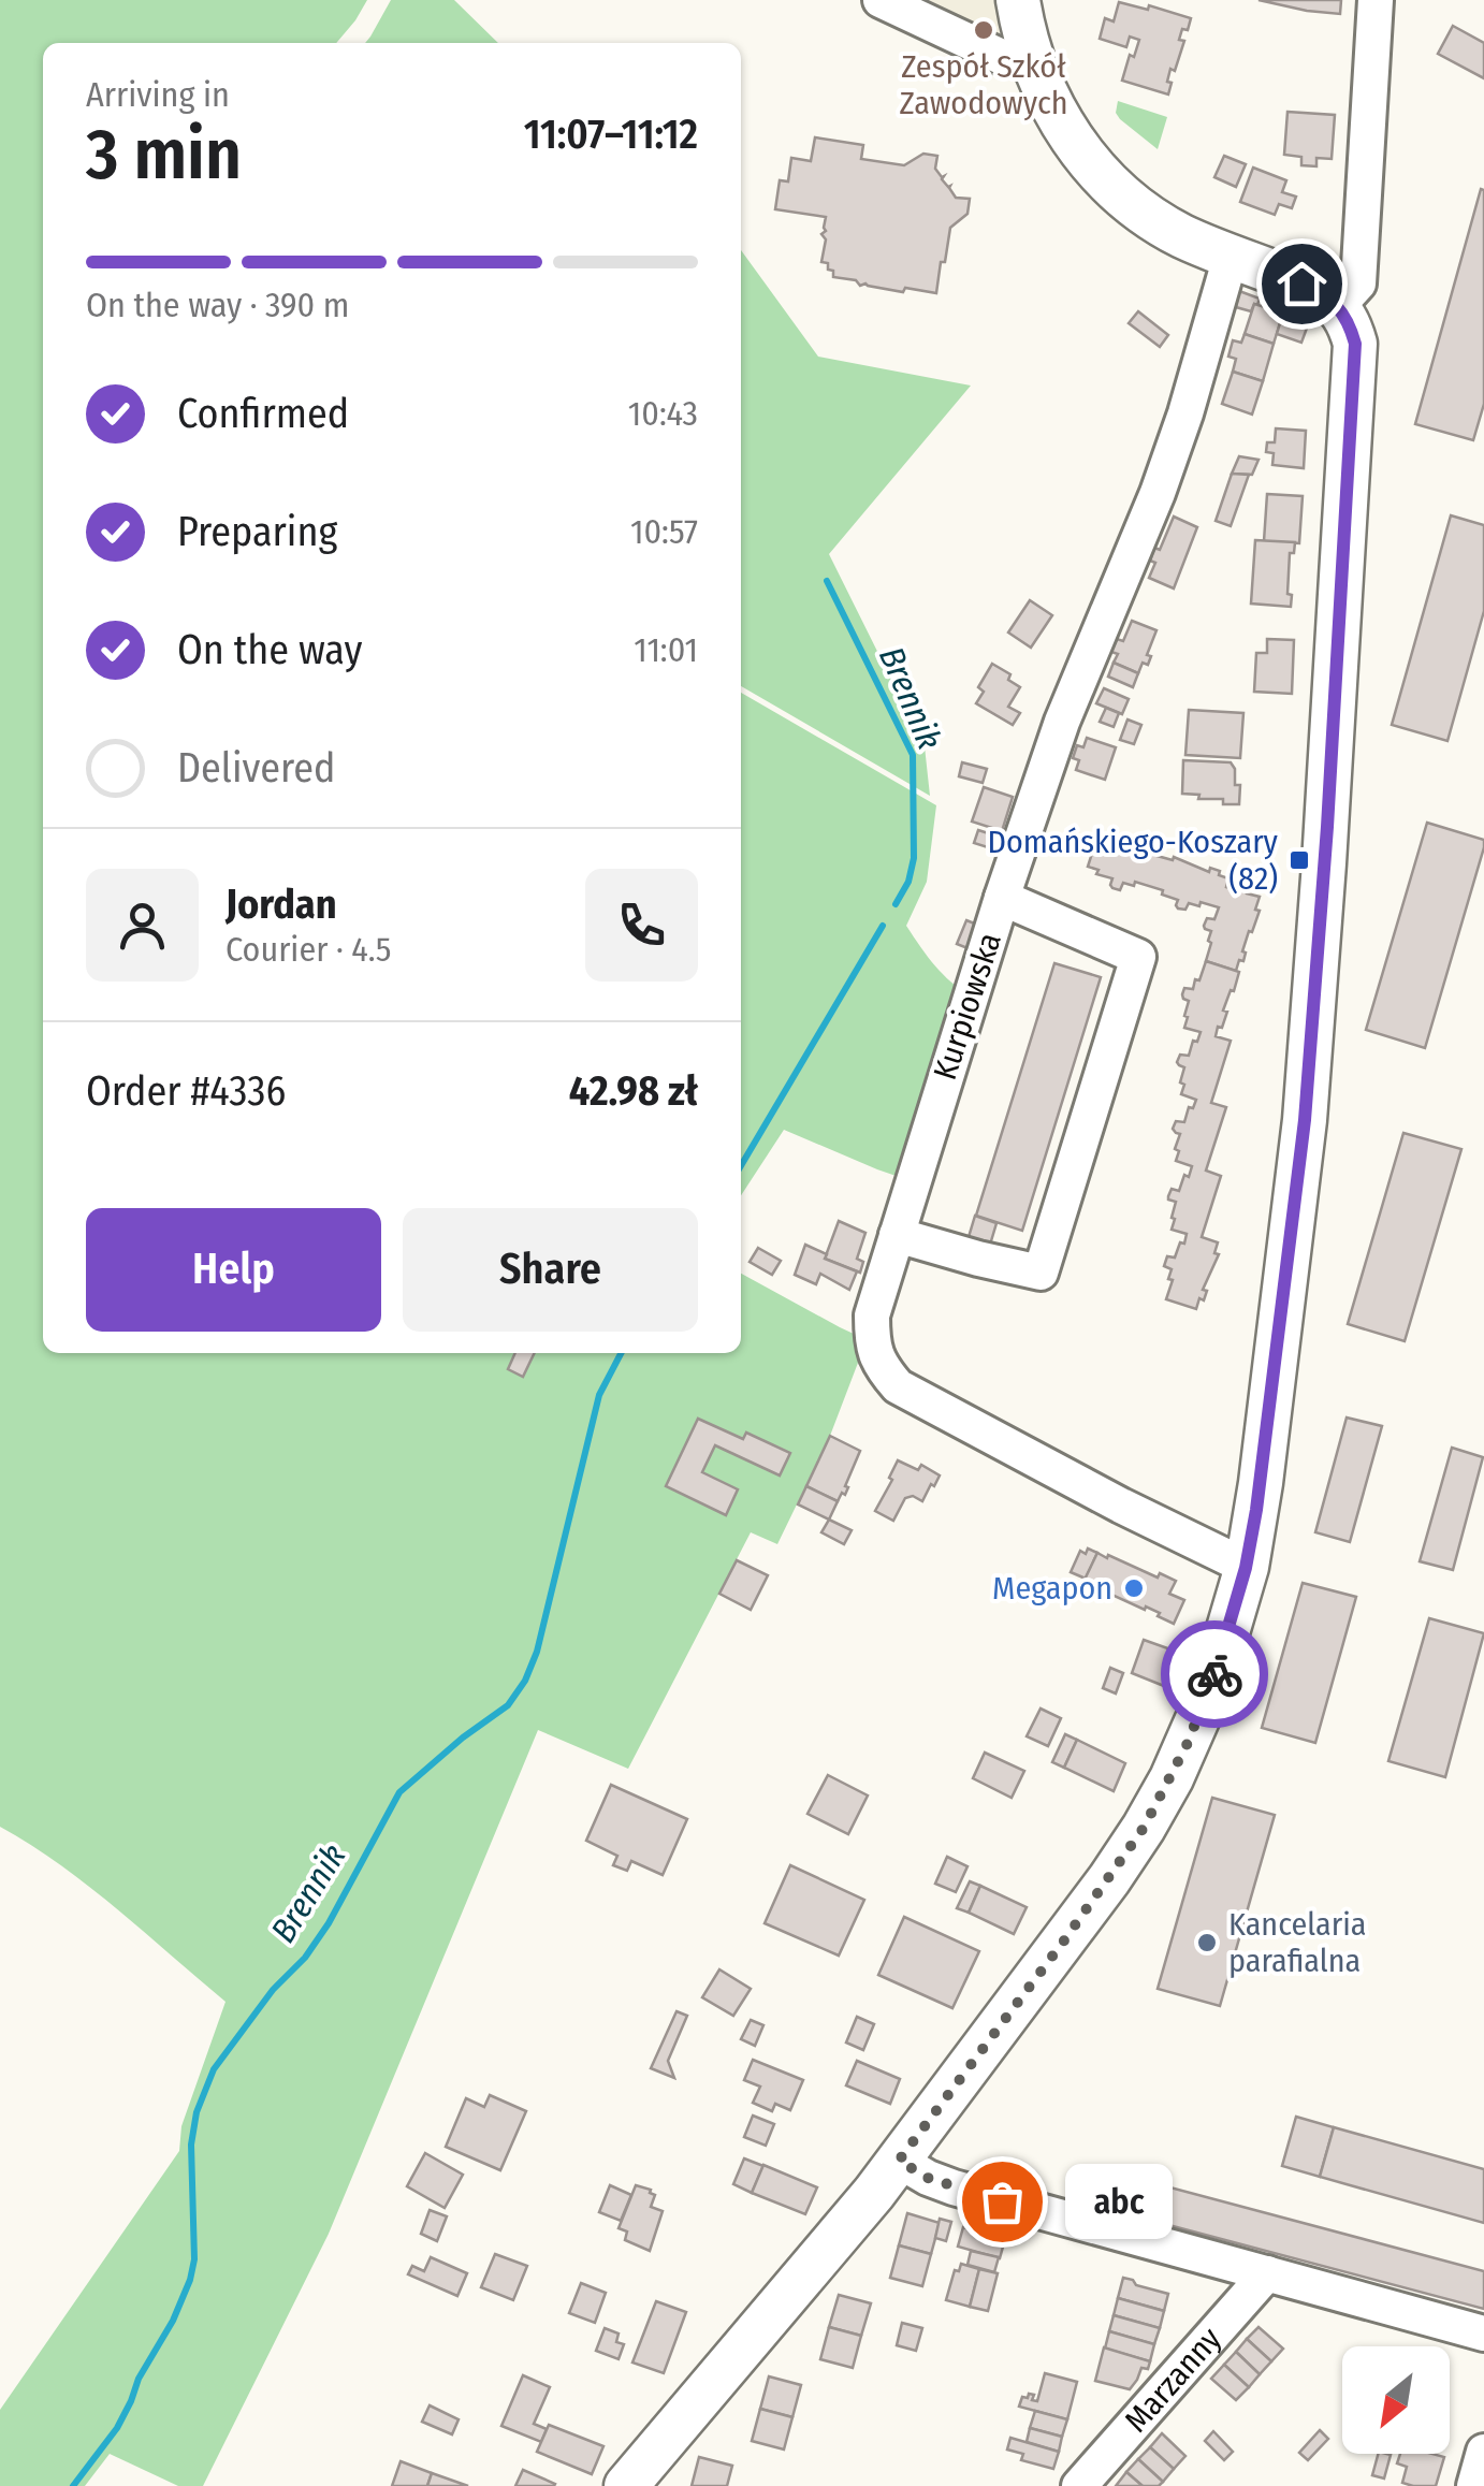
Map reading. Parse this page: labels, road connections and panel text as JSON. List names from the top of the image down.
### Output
{
  "streets": {
    "street": ["Kurpiowska", "Marzanny"]
  },
  "water": ["Brennik"],
  "places": {
    "other": [
      "Zespół Szkół Zawodowych",
      "Megapon",
      "Kancelaria parafialna",
      "abc"
    ],
    "transit": ["Domańskiego-Koszary (82)"]
  },
  "north": "bottom left",
  "page": {
    "heading": ["3 min", "Arriving in", "11:07–11:12"],
    "panel": [
      "Jordan",
      "Courier · 4.5",
      "Order #4336",
      "42.98 zł"
    ],
    "bar": "On the way · 390 m",
    "list": [
      ["Confirmed", "10:43"],
      ["Preparing", "10:57"],
      ["On the way", "11:01"],
      "Delivered"
    ],
    "buttons": ["Help", "Share"],
    "bubble": "abc"
  }
}
